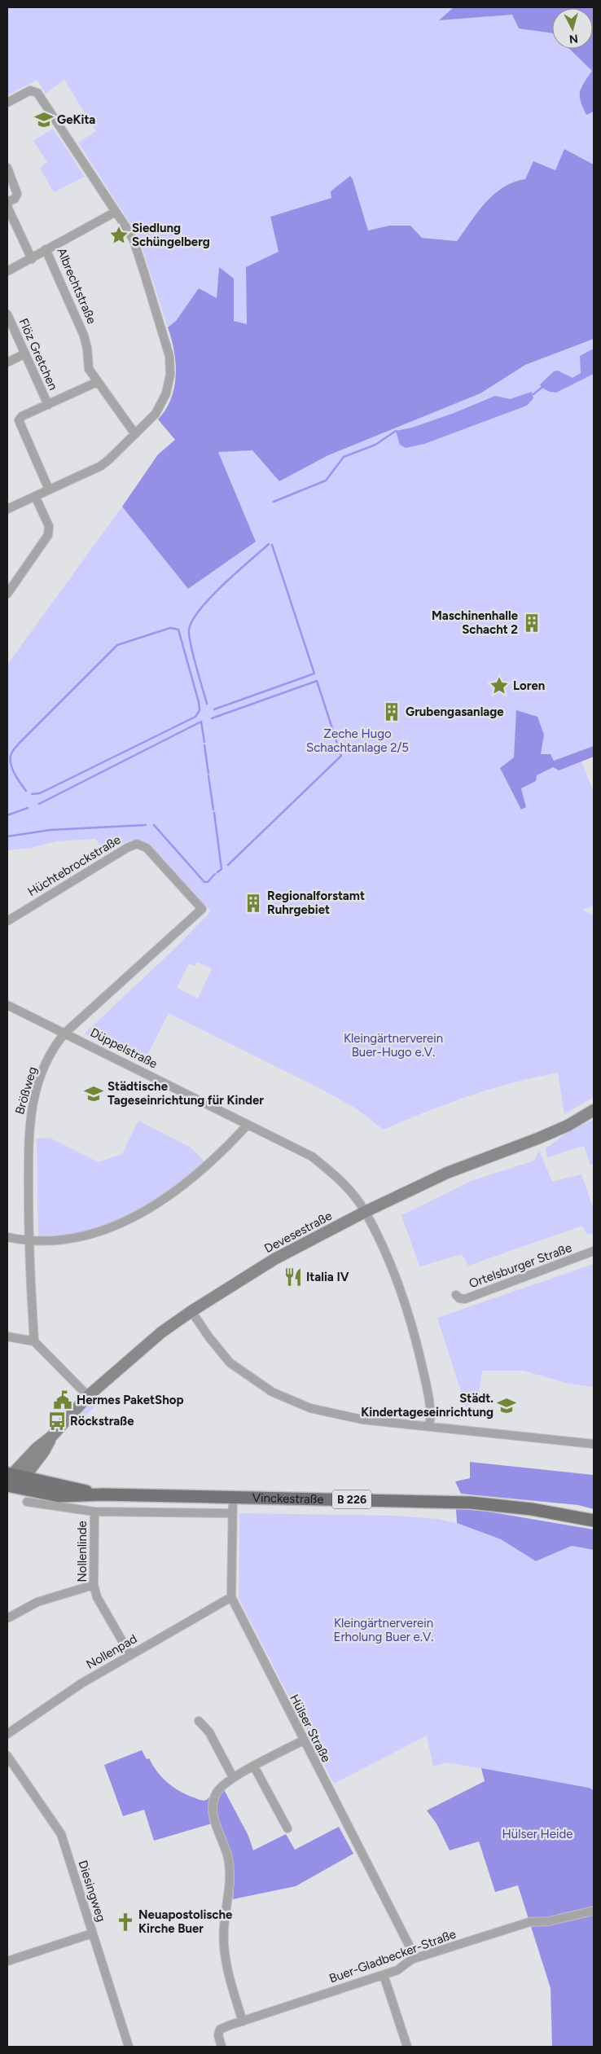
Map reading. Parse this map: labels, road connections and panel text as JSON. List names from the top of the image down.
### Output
{
  "streets": {
    "main road": ["Vinckestraße", "B 226"],
    "street": [
      "Albrechtstraße",
      "Flöz Gretchen",
      "Hüchtebrockstraße",
      "Düppelstraße",
      "Brößweg",
      "Devesestraße",
      "Ortelsburger Straße",
      "Nollenlinde",
      "Nollenpad",
      "Hülser Straße",
      "Diesingweg",
      "Buer-Gladbecker-Straße"
    ]
  },
  "crossings": [
    ["Hüchtebrockstraße", "Brößweg"],
    ["Düppelstraße", "Brößweg"],
    ["Düppelstraße", "Devesestraße"],
    ["Devesestraße", "Vinckestraße"],
    ["Vinckestraße", "Hülser Straße"],
    ["Nollenlinde", "Nollenpad"],
    ["Nollenpad", "Hülser Straße"],
    ["Hülser Straße", "Buer-Gladbecker-Straße"]
  ],
  "parks": [
    "Zeche Hugo Schachtanlage 2/5",
    "Kleingärtnerverein Buer-Hugo e.V.",
    "Kleingärtnerverein Erholung Buer e.V.",
    "Hülser Heide"
  ],
  "places": {
    "school or university": ["GeKita", "Städtische Tageseinrichtung für Kinder", "Städt. Kindertageseinrichtung"],
    "place": ["Siedlung Schüngelberg", "Loren"],
    "building": ["Maschinenhalle Schacht 2", "Grubengasanlage", "Regionalforstamt Ruhrgebiet"],
    "restaurant": ["Italia IV"],
    "public building": ["Hermes PaketShop"],
    "bus stop": ["Röckstraße"],
    "church": ["Neuapostolische Kirche Buer"]
  },
  "north": "bottom"
}
